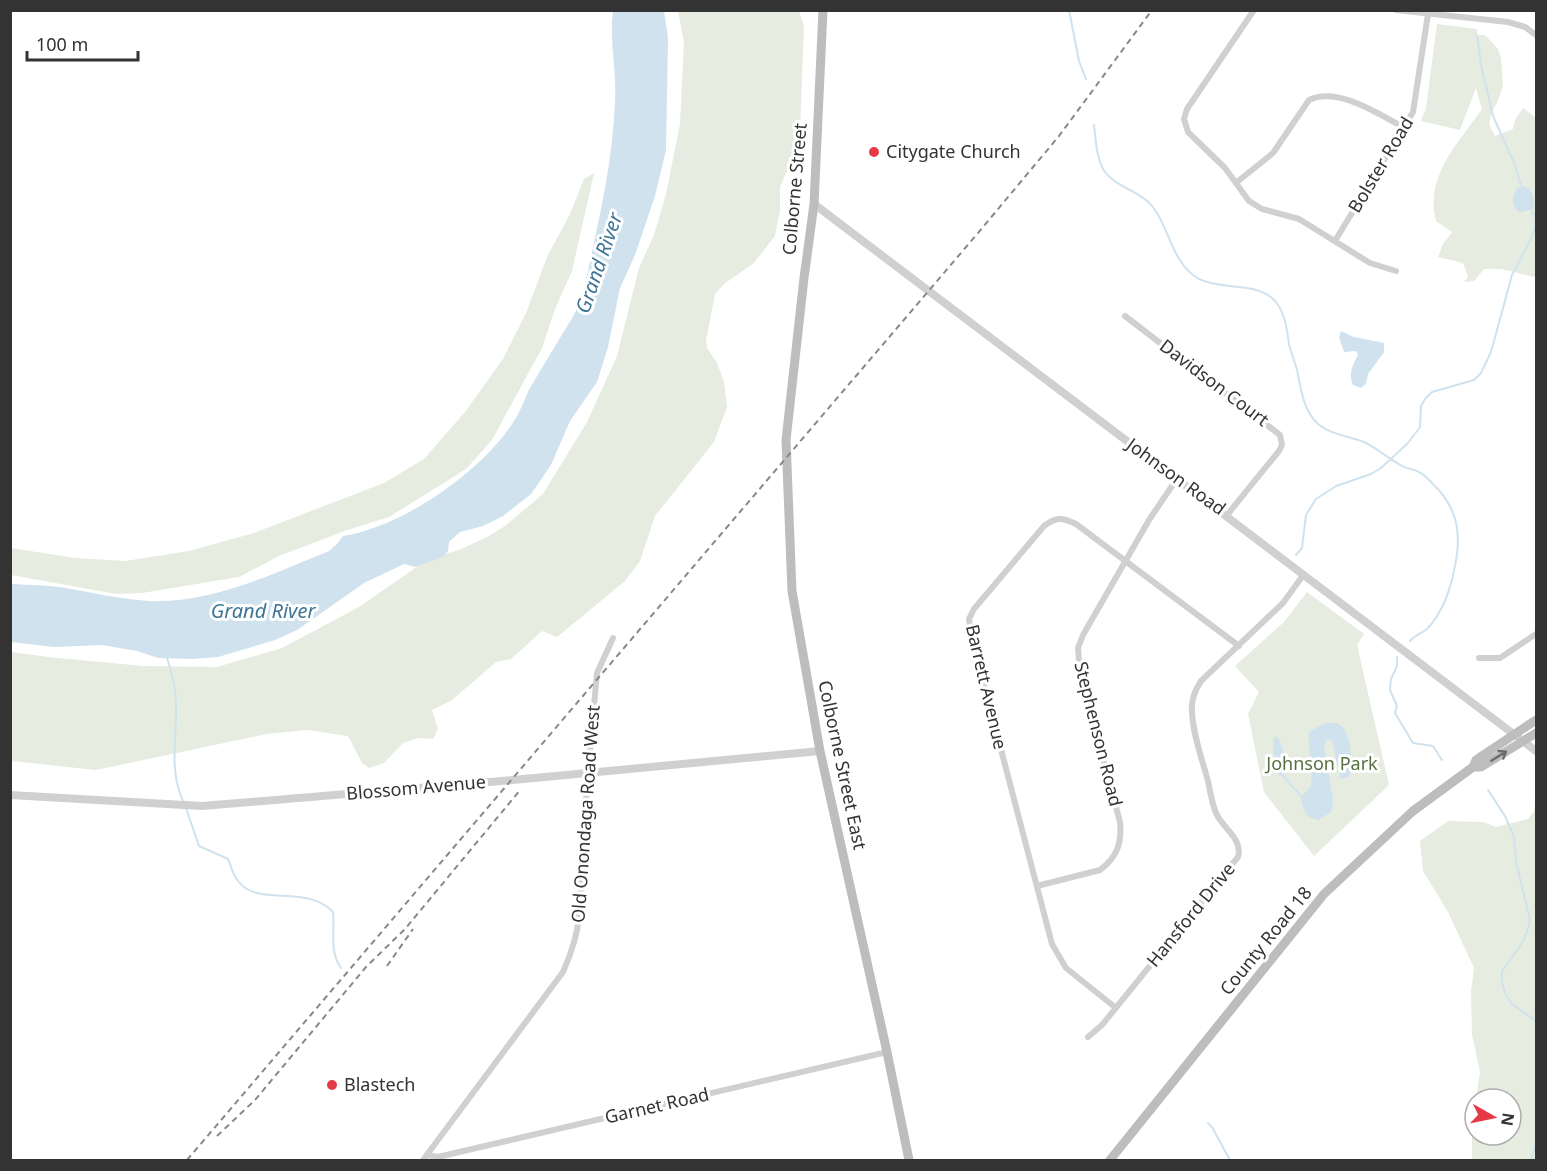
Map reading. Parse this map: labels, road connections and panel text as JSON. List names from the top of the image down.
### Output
{
  "streets": {
    "main road": ["Colborne Street", "Colborne Street East", "County Road 18"],
    "street": [
      "Bolster Road",
      "Davidson Court",
      "Johnson Road",
      "Barrett Avenue",
      "Stephenson Road",
      "Blossom Avenue",
      "Old Onondaga Road West",
      "Hansford Drive",
      "Garnet Road"
    ]
  },
  "crossings": [
    ["Colborne Street", "Johnson Road"],
    ["Colborne Street", "Colborne Street East"],
    ["Davidson Court", "Johnson Road"],
    ["Johnson Road", "Stephenson Road"],
    ["Johnson Road", "Hansford Drive"],
    ["Johnson Road", "County Road 18"],
    ["Barrett Avenue", "Stephenson Road"],
    ["Barrett Avenue", "Hansford Drive"],
    ["Colborne Street East", "Blossom Avenue"],
    ["Colborne Street East", "Garnet Road"],
    ["Blossom Avenue", "Old Onondaga Road West"],
    ["Old Onondaga Road West", "Garnet Road"]
  ],
  "water": ["Grand River"],
  "parks": ["Johnson Park"],
  "places": ["Citygate Church", "Blastech"],
  "scale_bar": "100 m",
  "north": "right"
}
